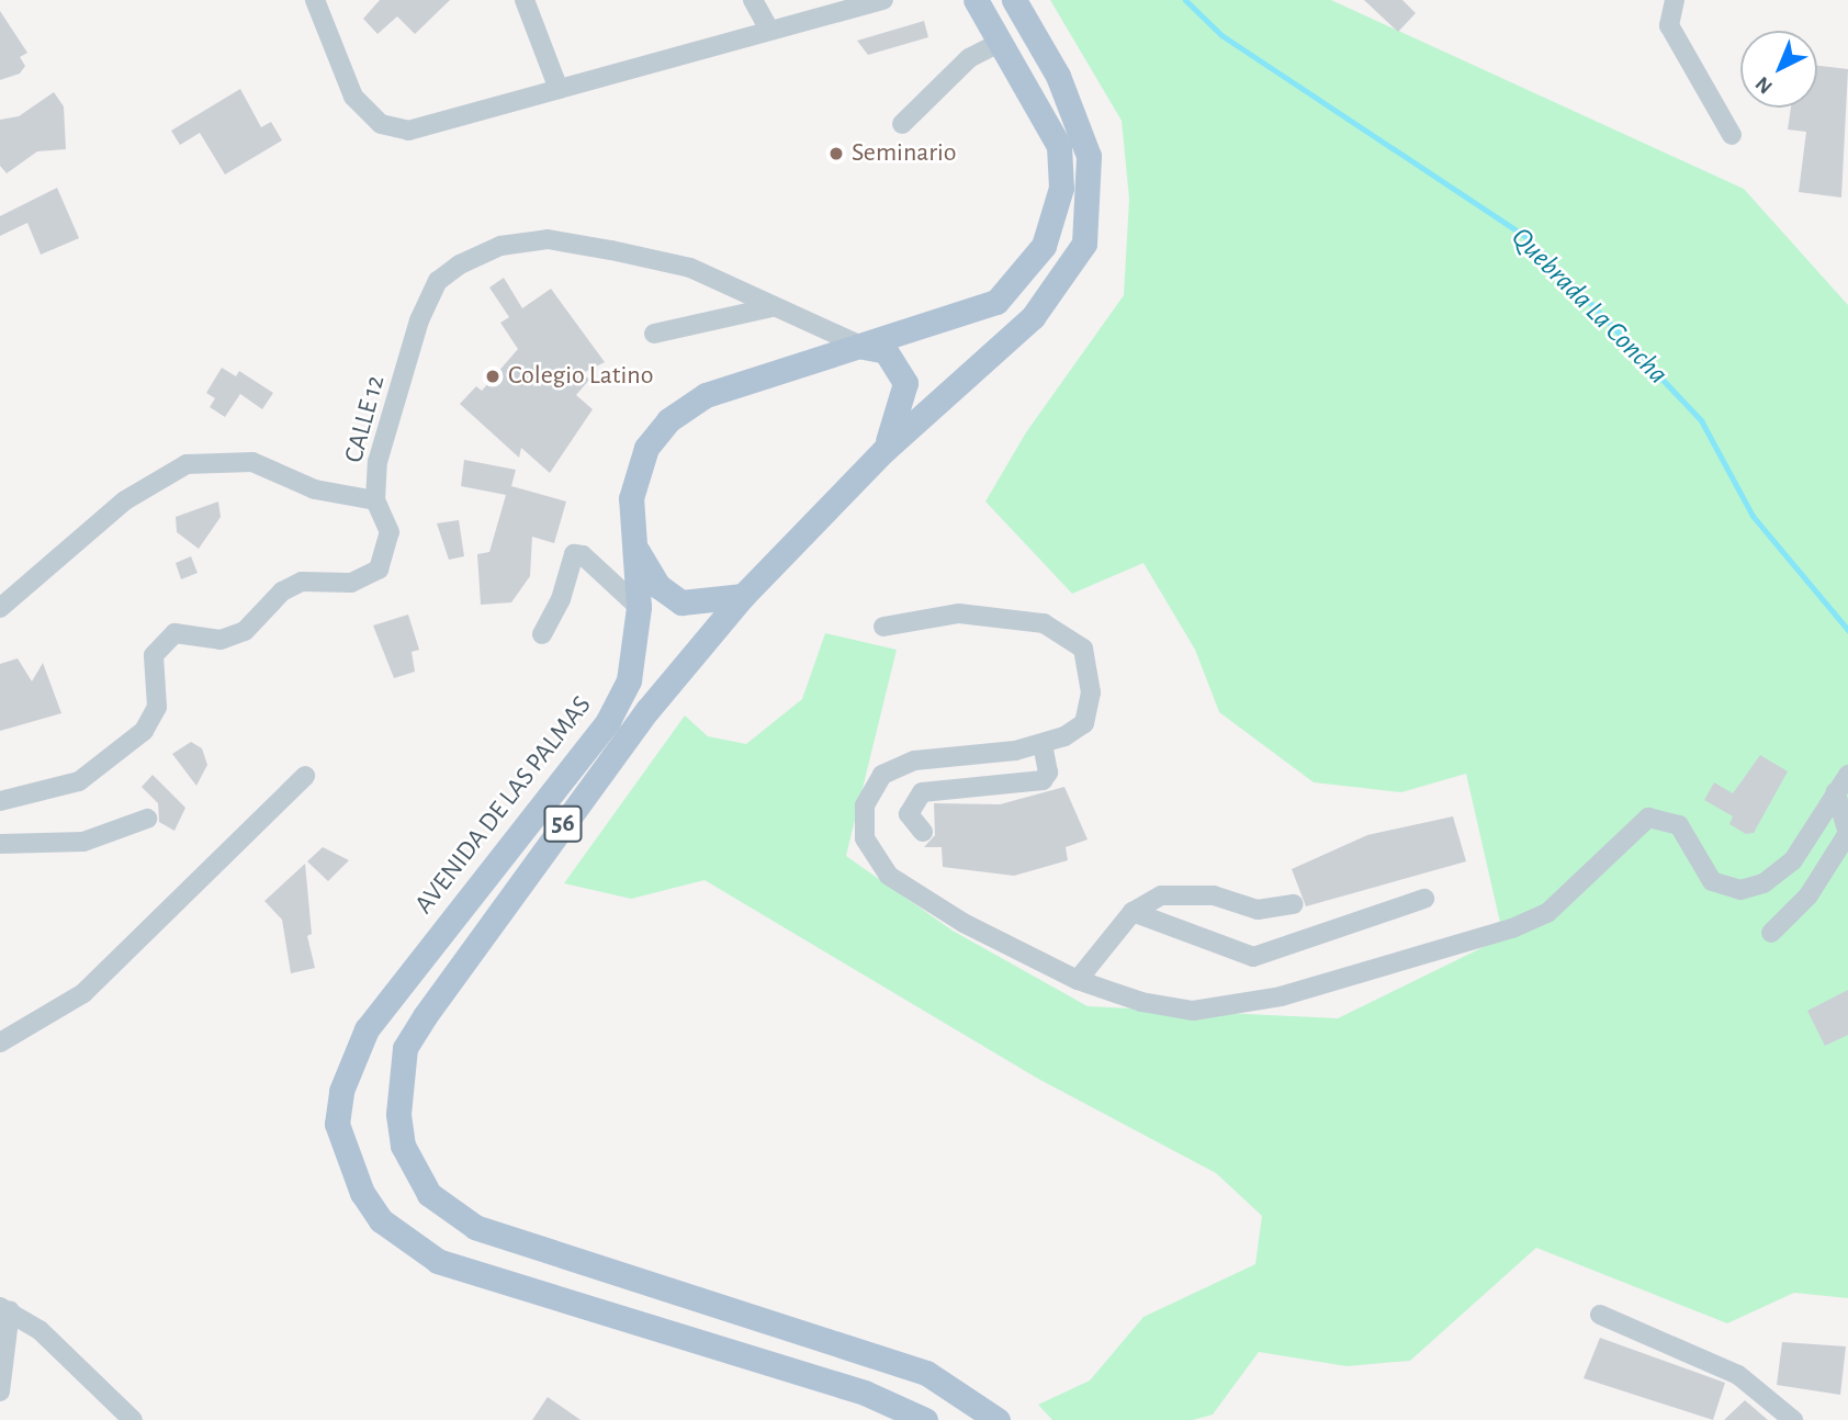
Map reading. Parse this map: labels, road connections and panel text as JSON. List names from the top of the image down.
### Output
{
  "streets": {
    "main road": ["AVENIDA DE LAS PALMAS", "56"],
    "street": ["CALLE 12"]
  },
  "crossings": [
    ["CALLE 12", "AVENIDA DE LAS PALMAS"]
  ],
  "water": ["Quebrada La Concha"],
  "places": ["Seminario", "Colegio Latino"],
  "north": "bottom left"
}
